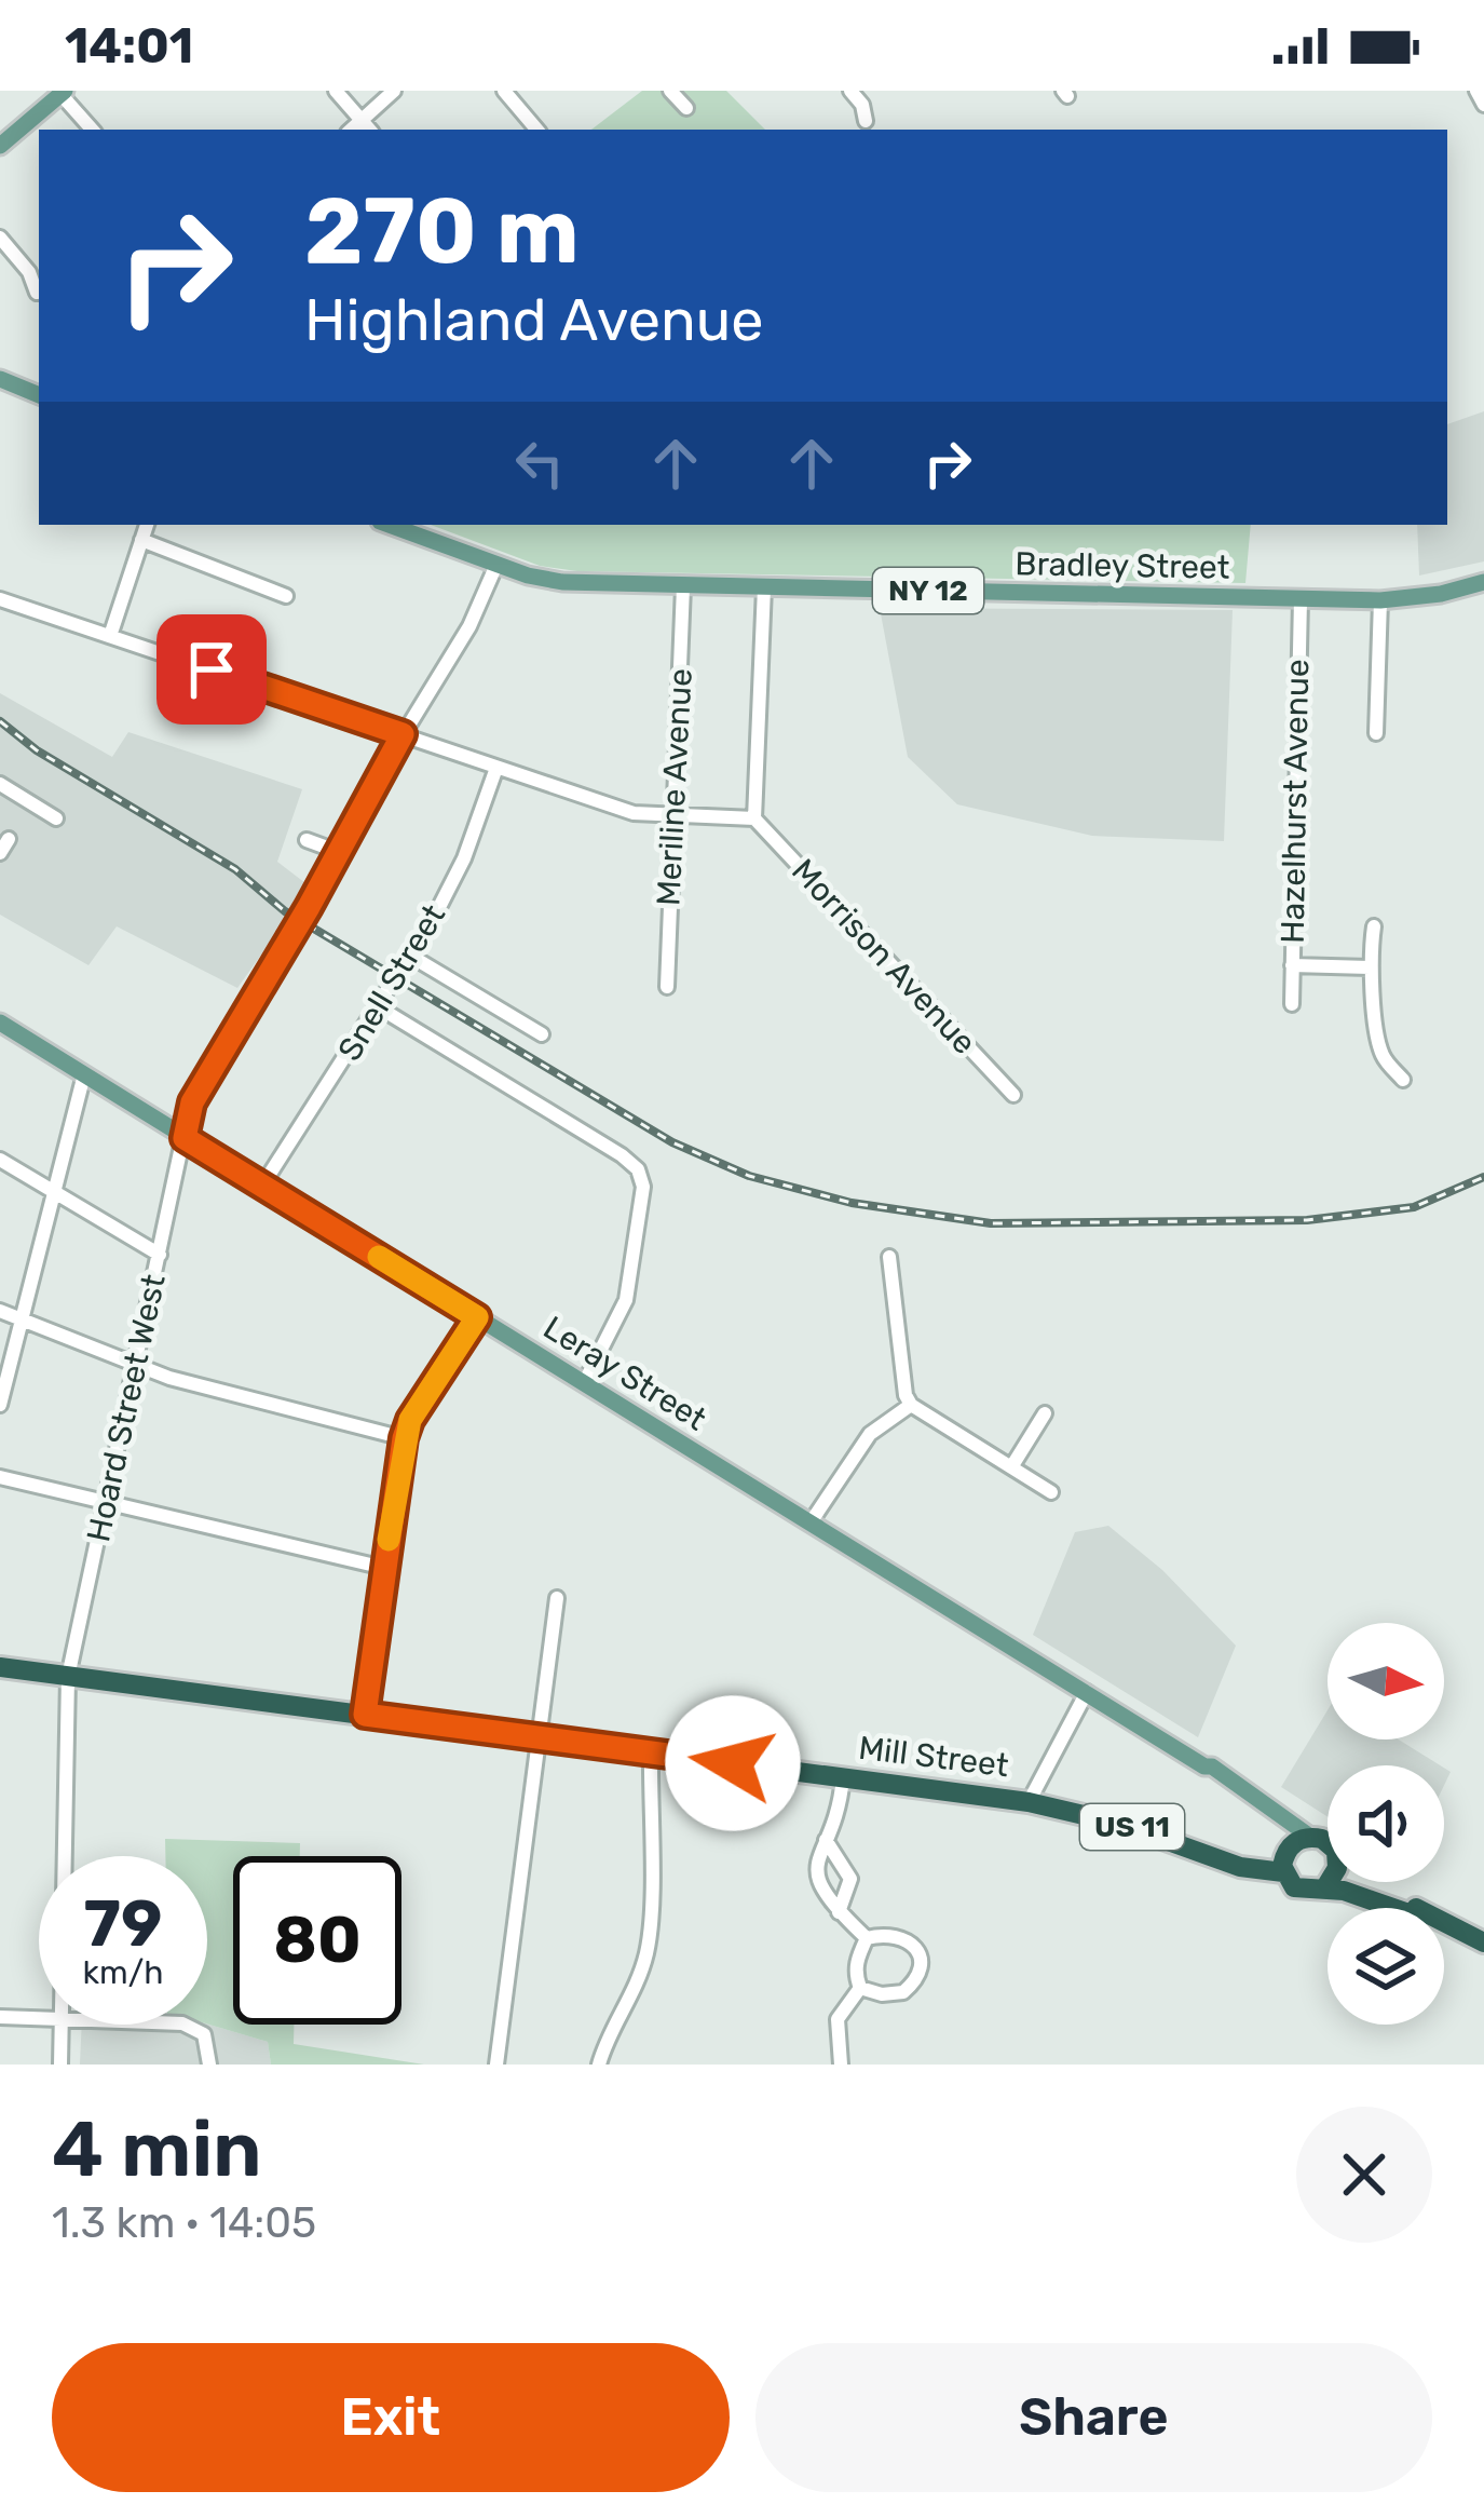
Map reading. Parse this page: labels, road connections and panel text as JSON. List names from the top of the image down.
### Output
{
  "streets": {
    "highway": ["Mill Street", "US 11"],
    "main road": ["Bradley Street", "NY 12", "Leray Street"],
    "street": [
      "Meriline Avenue",
      "Hazelhurst Avenue",
      "Morrison Avenue",
      "Snell Street",
      "Hoard Street West"
    ]
  },
  "crossings": [
    ["Bradley Street", "Meriline Avenue"],
    ["Bradley Street", "Hazelhurst Avenue"],
    ["Bradley Street", "Hoard Street West"],
    ["Snell Street", "Leray Street"],
    ["Leray Street", "Hoard Street West"],
    ["Hoard Street West", "Mill Street"]
  ],
  "north": "right",
  "page": {
    "status": "14:01",
    "turn": ["270 m", "Highland Avenue"],
    "speed": "79 km/h",
    "limit": "80",
    "heading": ["4 min", "1.3 km · 14:05"],
    "buttons": ["Exit", "Share"]
  }
}
